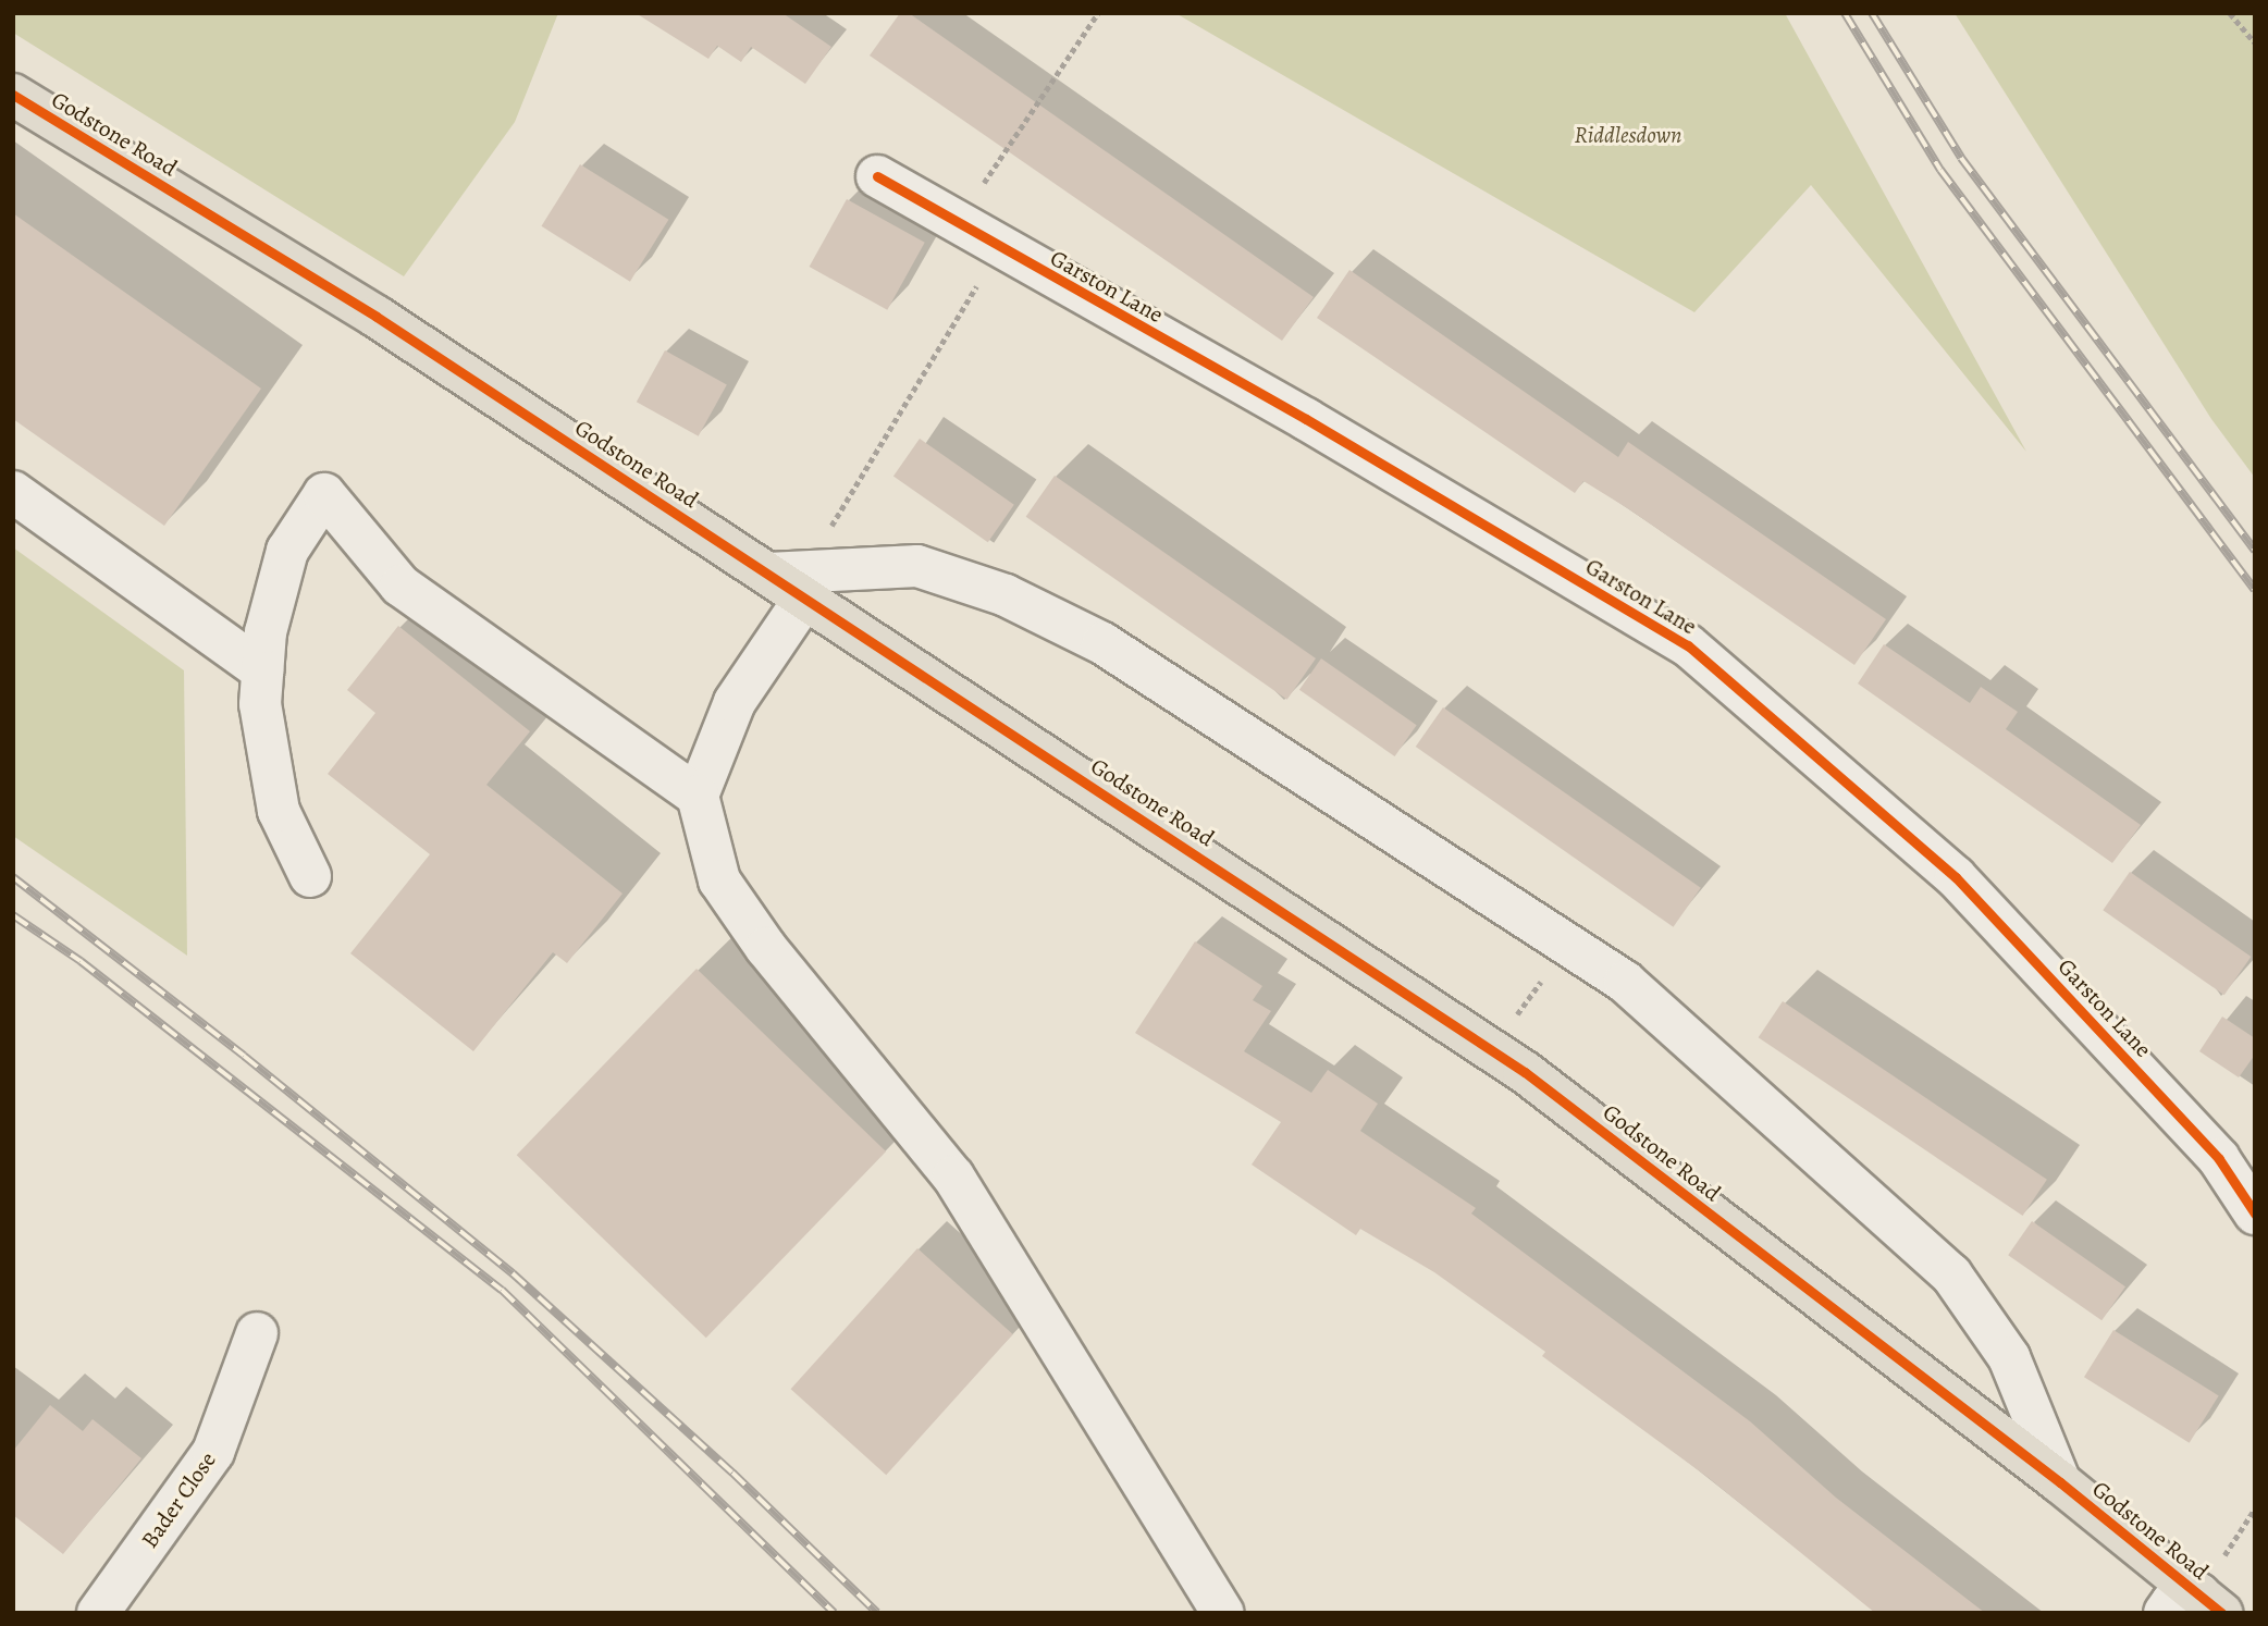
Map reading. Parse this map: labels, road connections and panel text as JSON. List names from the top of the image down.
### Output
{
  "streets": {
    "highway": ["Godstone Road"],
    "street": ["Garston Lane", "Bader Close"]
  },
  "parks": ["Riddlesdown"]
}
